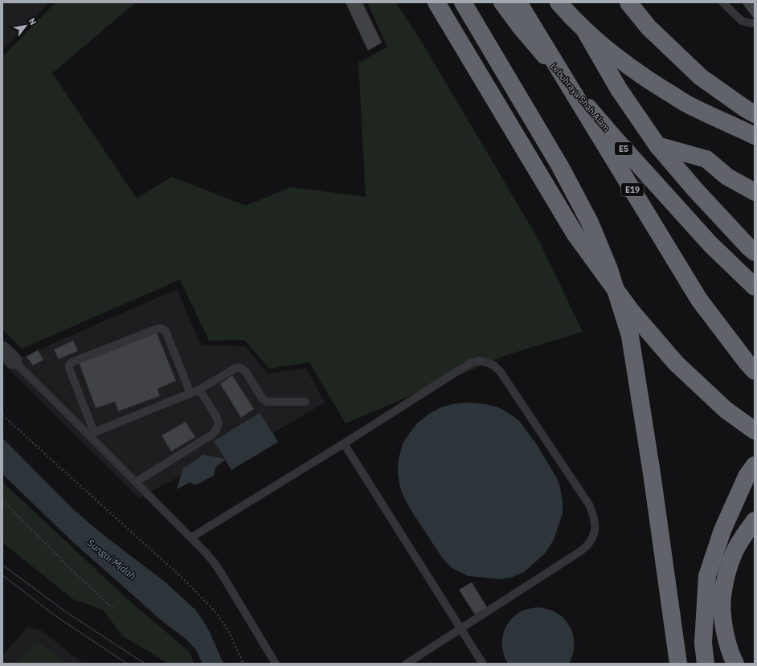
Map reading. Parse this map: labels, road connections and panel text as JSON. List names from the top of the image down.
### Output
{
  "streets": {
    "highway": ["Lebuhraya Shah Alam", "E5", "E19"]
  },
  "water": ["Sungai Midah"],
  "north": "top right"
}
